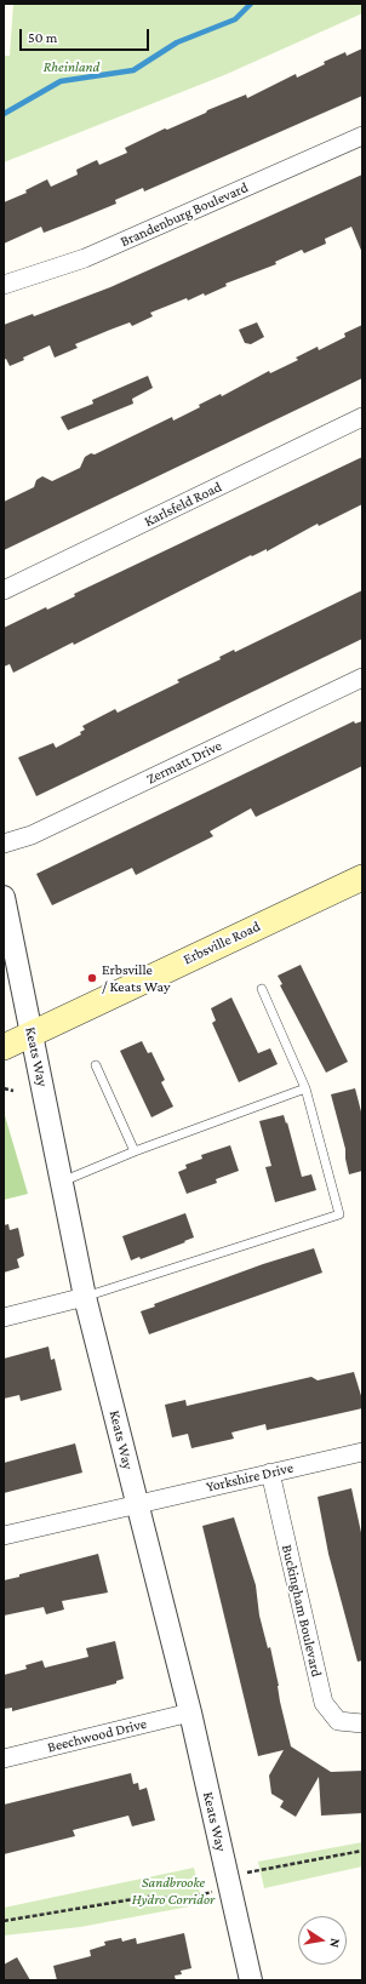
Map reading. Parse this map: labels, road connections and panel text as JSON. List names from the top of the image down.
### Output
{
  "streets": {
    "main road": ["Erbsville Road"],
    "street": [
      "Brandenburg Boulevard",
      "Karlsfeld Road",
      "Zermatt Drive",
      "Keats Way",
      "Yorkshire Drive",
      "Buckingham Boulevard",
      "Beechwood Drive"
    ]
  },
  "crossings": [
    ["Erbsville Road", "Keats Way"],
    ["Keats Way", "Yorkshire Drive"],
    ["Keats Way", "Beechwood Drive"],
    ["Yorkshire Drive", "Buckingham Boulevard"]
  ],
  "parks": ["Rheinland", "Sandbrooke Hydro Corridor"],
  "places": ["Erbsville / Keats Way"],
  "scale_bar": "50 m",
  "north": "right"
}
